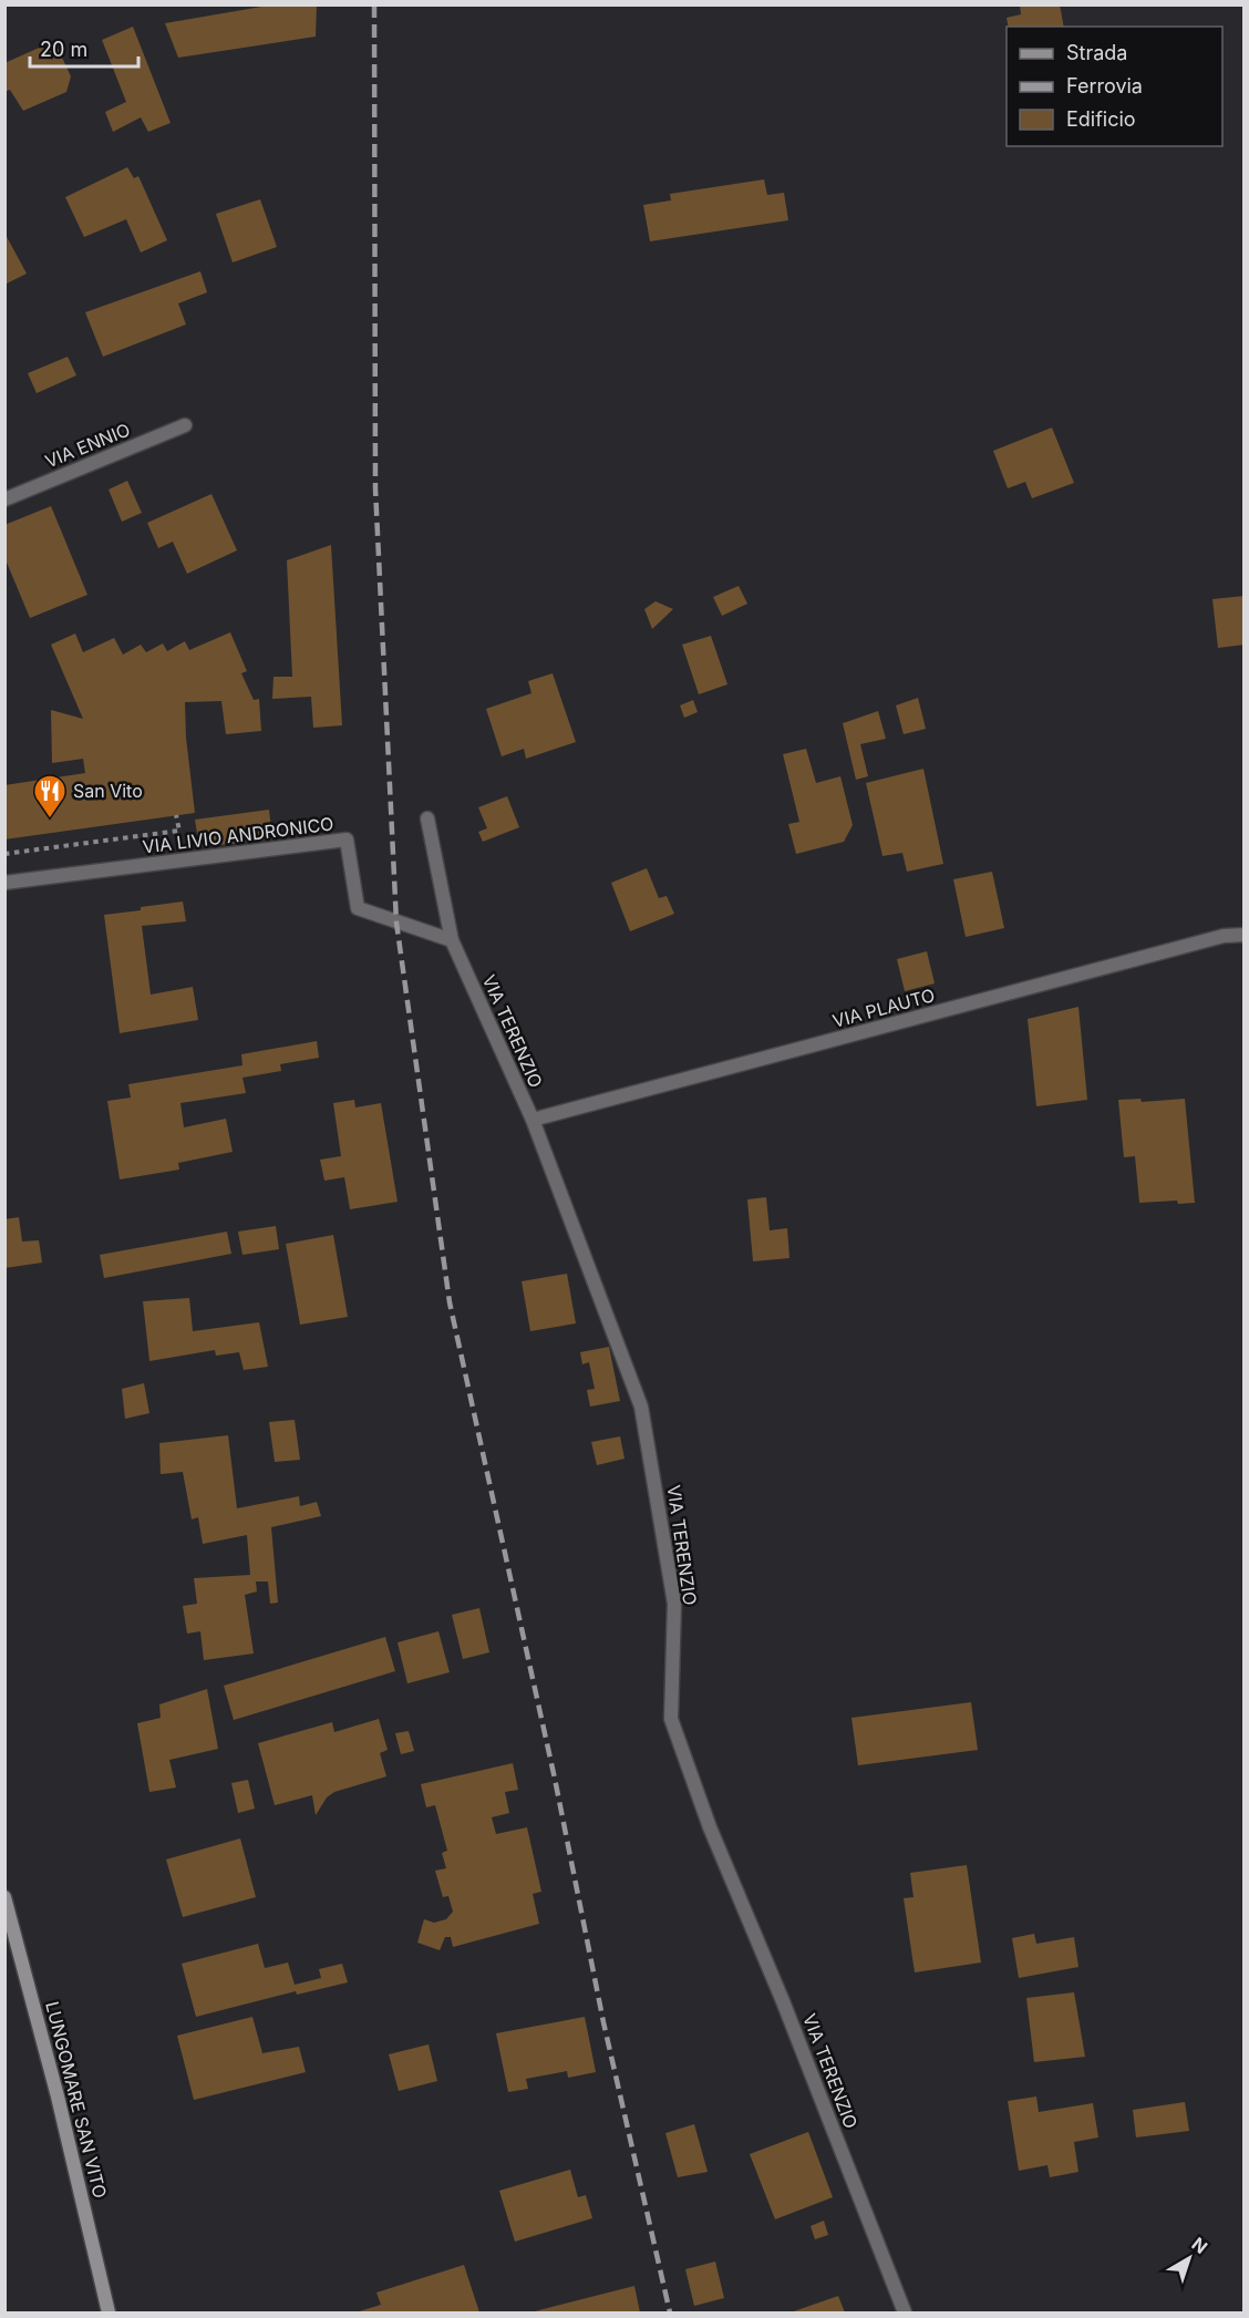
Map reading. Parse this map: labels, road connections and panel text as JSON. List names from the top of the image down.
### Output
{
  "streets": {
    "main road": ["LUNGOMARE SAN VITO"],
    "street": [
      "VIA ENNIO",
      "VIA LIVIO ANDRONICO",
      "VIA PLAUTO",
      "VIA TERENZIO"
    ]
  },
  "crossings": [
    ["VIA LIVIO ANDRONICO", "VIA TERENZIO"],
    ["VIA PLAUTO", "VIA TERENZIO"]
  ],
  "places": {
    "restaurant": ["San Vito"]
  },
  "legend": ["Strada", "Ferrovia", "Edificio"],
  "scale_bar": "20 m",
  "north": "top right"
}
